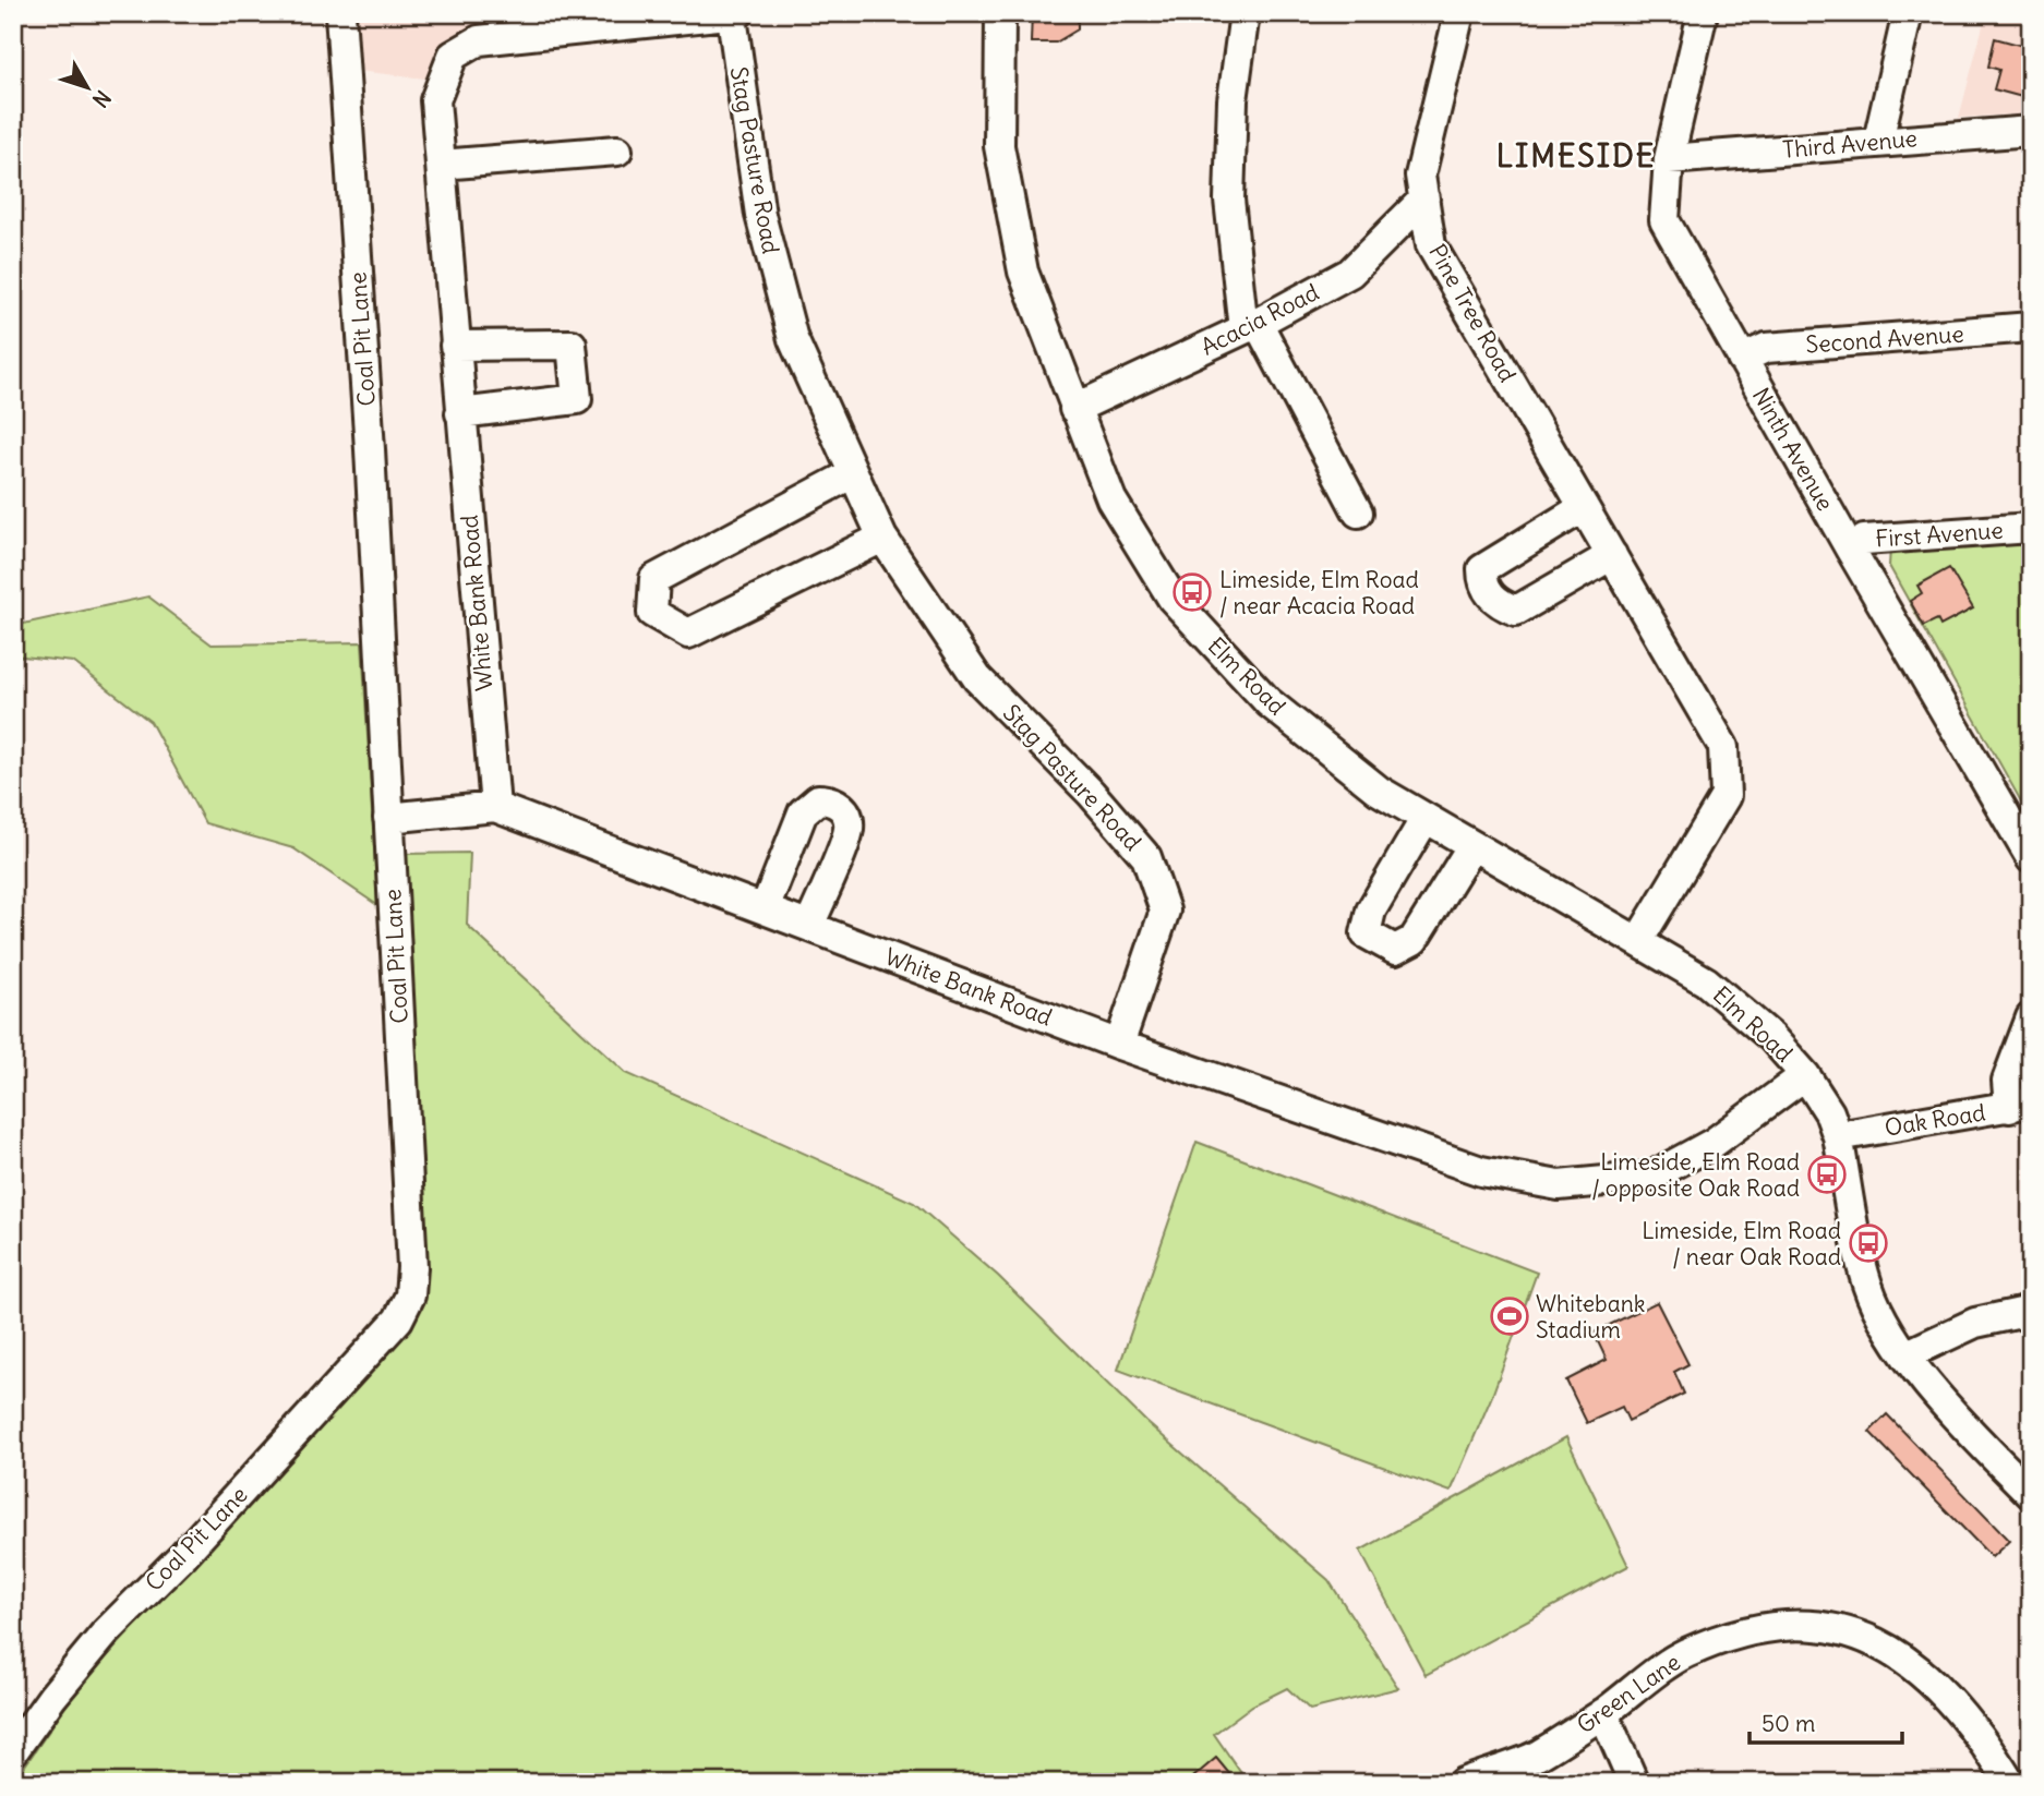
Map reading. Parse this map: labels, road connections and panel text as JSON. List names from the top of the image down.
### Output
{
  "streets": {
    "street": [
      "Third Avenue",
      "Stag Pasture Road",
      "Pine Tree Road",
      "Acacia Road",
      "Coal Pit Lane",
      "Second Avenue",
      "Ninth Avenue",
      "First Avenue",
      "White Bank Road",
      "Elm Road",
      "Oak Road",
      "Green Lane"
    ]
  },
  "crossings": [
    ["Third Avenue", "Ninth Avenue"],
    ["Stag Pasture Road", "White Bank Road"],
    ["Pine Tree Road", "Acacia Road"],
    ["Pine Tree Road", "Elm Road"],
    ["Acacia Road", "Elm Road"],
    ["Second Avenue", "Ninth Avenue"],
    ["Ninth Avenue", "First Avenue"],
    ["White Bank Road", "Elm Road"],
    ["Elm Road", "Oak Road"]
  ],
  "districts": ["LIMESIDE"],
  "places": {
    "bus stop": ["Limeside, Elm Road / near Acacia Road", "Limeside, Elm Road / opposite Oak Road", "Limeside, Elm Road / near Oak Road"],
    "sports": ["Whitebank Stadium"]
  },
  "scale_bar": "50 m",
  "north": "bottom right"
}
